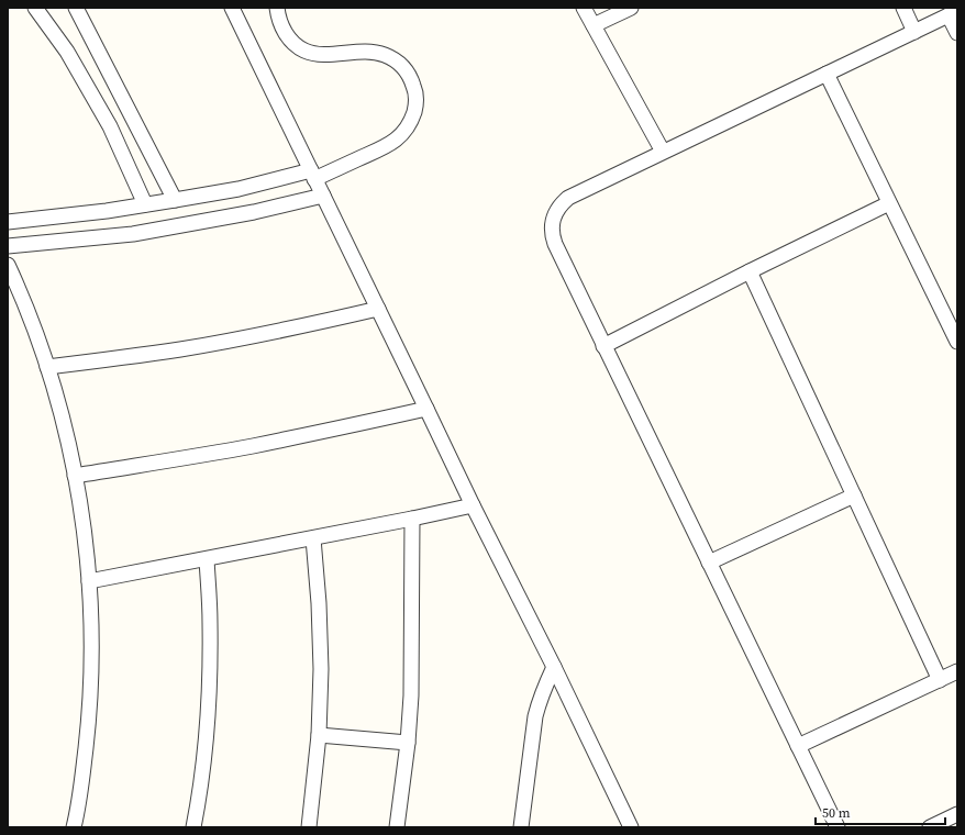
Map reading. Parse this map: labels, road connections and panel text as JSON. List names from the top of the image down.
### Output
{
  "scale_bar": "50 m"
}
